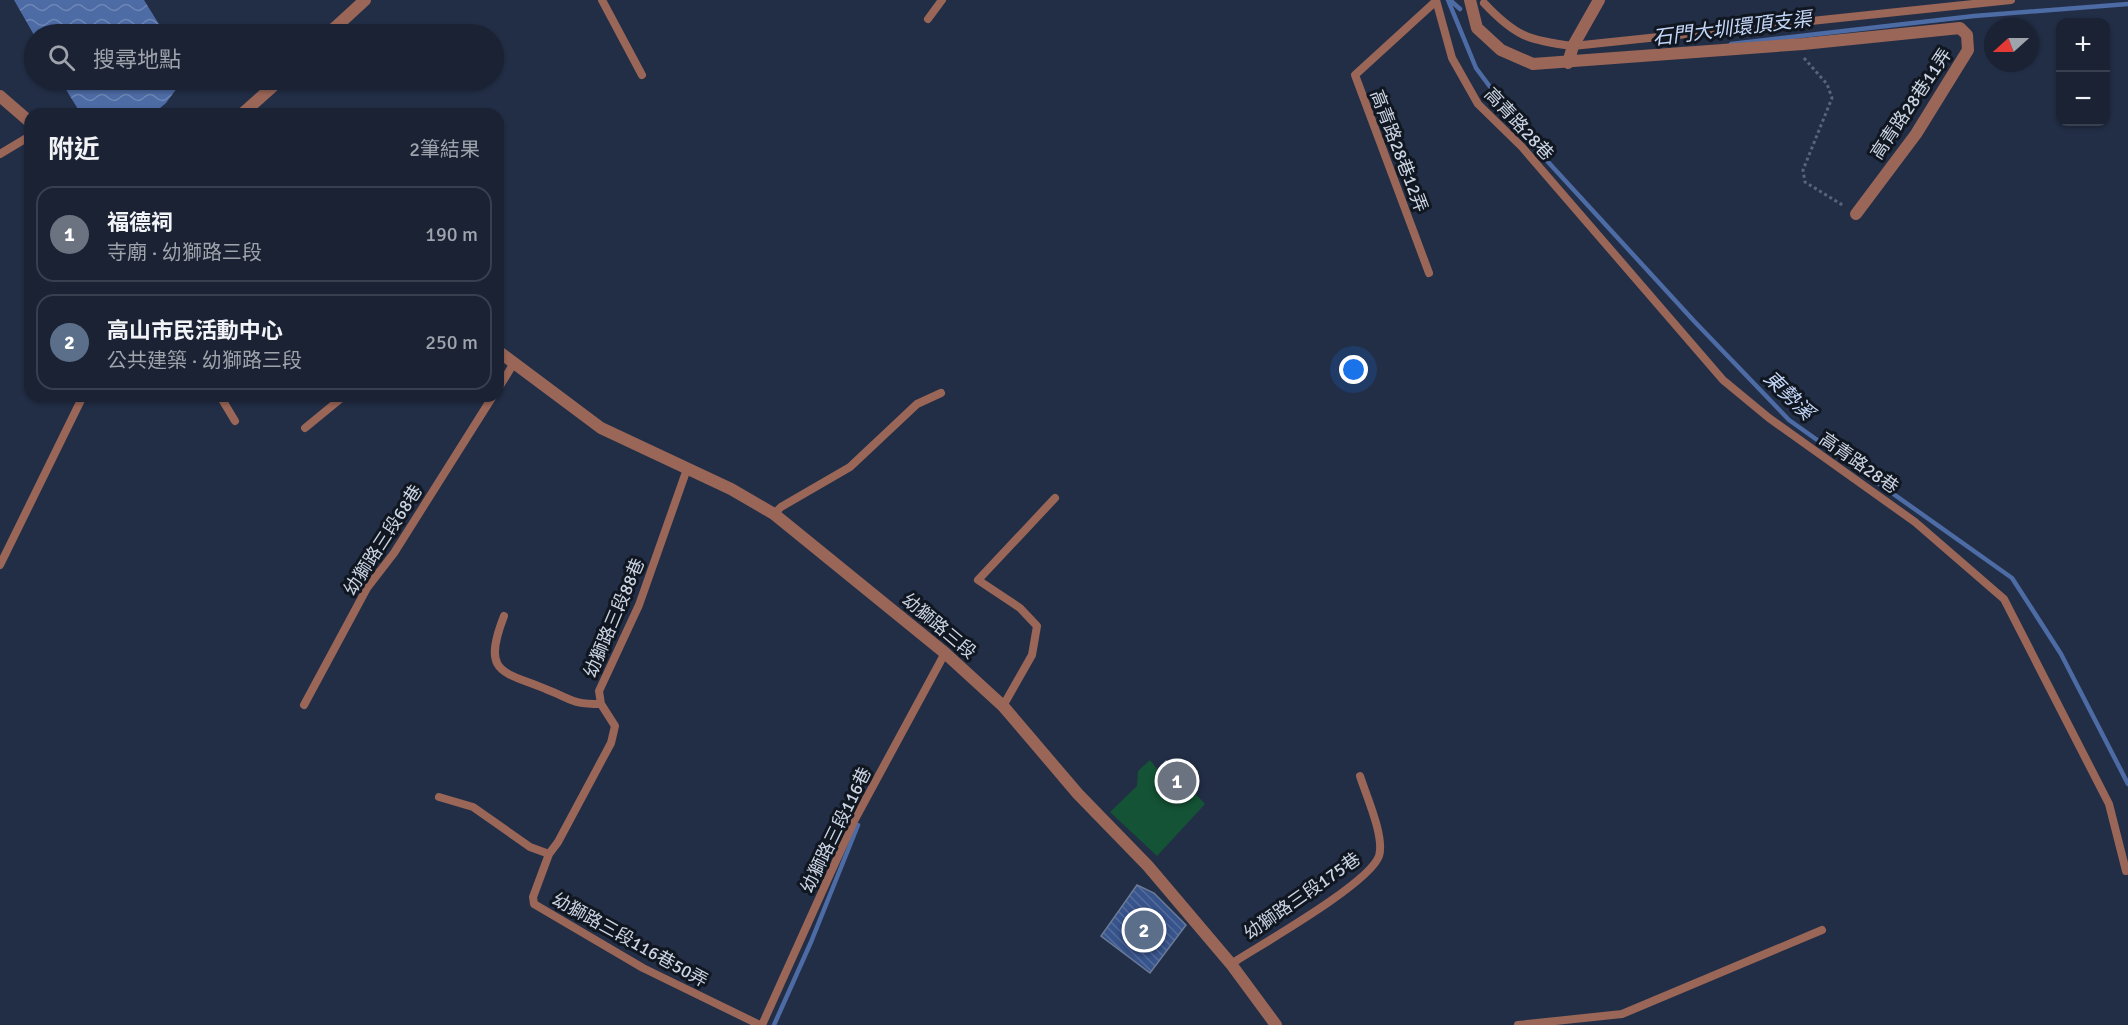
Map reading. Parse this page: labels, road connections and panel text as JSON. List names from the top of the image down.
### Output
{
  "streets": {
    "street": ["高青路28巷11弄", "幼獅路三段"],
    "lane": [
      "高青路28巷",
      "高青路28巷12弄",
      "幼獅路三段68巷",
      "幼獅路三段88巷",
      "幼獅路三段116巷",
      "幼獅路三段175巷",
      "幼獅路三段116巷50弄"
    ]
  },
  "crossings": [
    ["高青路28巷", "高青路28巷12弄"],
    ["幼獅路三段88巷", "幼獅路三段"],
    ["幼獅路三段88巷", "幼獅路三段116巷50弄"],
    ["幼獅路三段", "幼獅路三段116巷"],
    ["幼獅路三段", "幼獅路三段175巷"],
    ["幼獅路三段116巷", "幼獅路三段116巷50弄"]
  ],
  "water": ["石門大圳環頂支渠", "東勢溪"],
  "north": "left",
  "page": {
    "map_buttons": ["+", "−"],
    "search": "搜尋地點",
    "heading": ["附近", "2筆結果"],
    "list": [
      {
        "mark": "1",
        "name": "福德祠",
        "note": "寺廟 · 幼獅路三段",
        "value": "190 m"
      },
      {
        "mark": "2",
        "name": "高山市民活動中心",
        "note": "公共建築 · 幼獅路三段",
        "value": "250 m"
      }
    ],
    "pins": ["1", "2"]
  }
}
